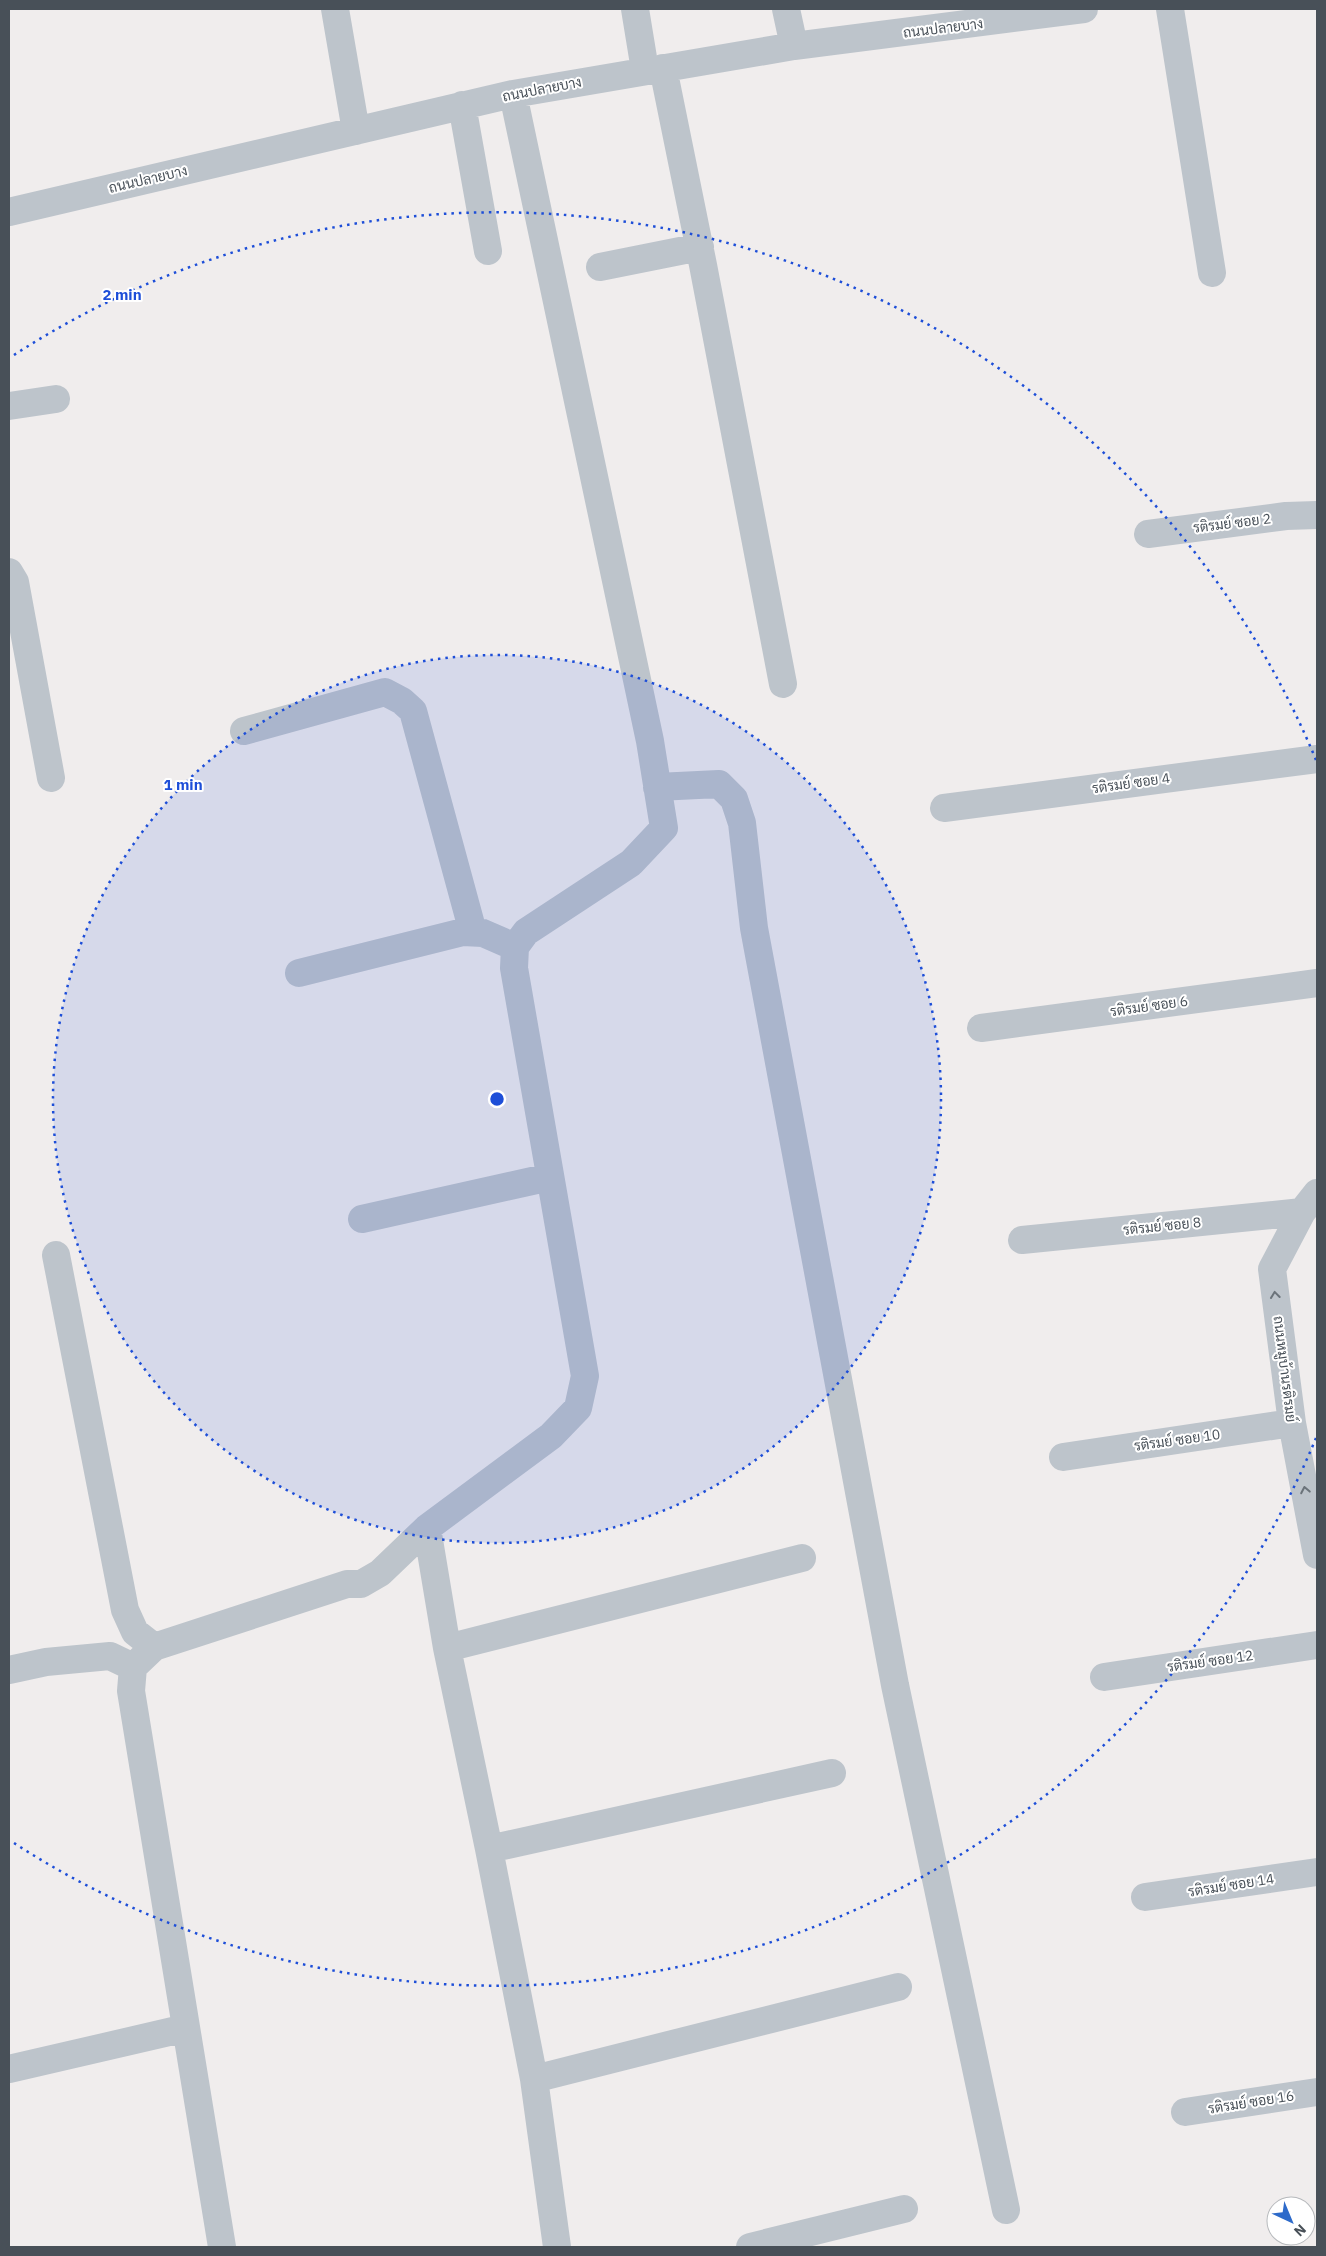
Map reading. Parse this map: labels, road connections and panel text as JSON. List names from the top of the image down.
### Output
{
  "streets": {
    "street": [
      "ถนนปลายบาง",
      "รติรมย์ ซอย 2",
      "รติรมย์ ซอย 4",
      "รติรมย์ ซอย 6",
      "รติรมย์ ซอย 8",
      "ถนนหมูบ้านรติรมย์",
      "รติรมย์ ซอย 10",
      "รติรมย์ ซอย 12",
      "รติรมย์ ซอย 14",
      "รติรมย์ ซอย 16"
    ]
  },
  "crossings": [
    ["รติรมย์ ซอย 8", "ถนนหมูบ้านรติรมย์"],
    ["ถนนหมูบ้านรติรมย์", "รติรมย์ ซอย 10"]
  ],
  "one_way": ["ถนนหมูบ้านรติรมย์"],
  "north": "bottom right",
  "rings": ["2 min", "1 min"]
}
